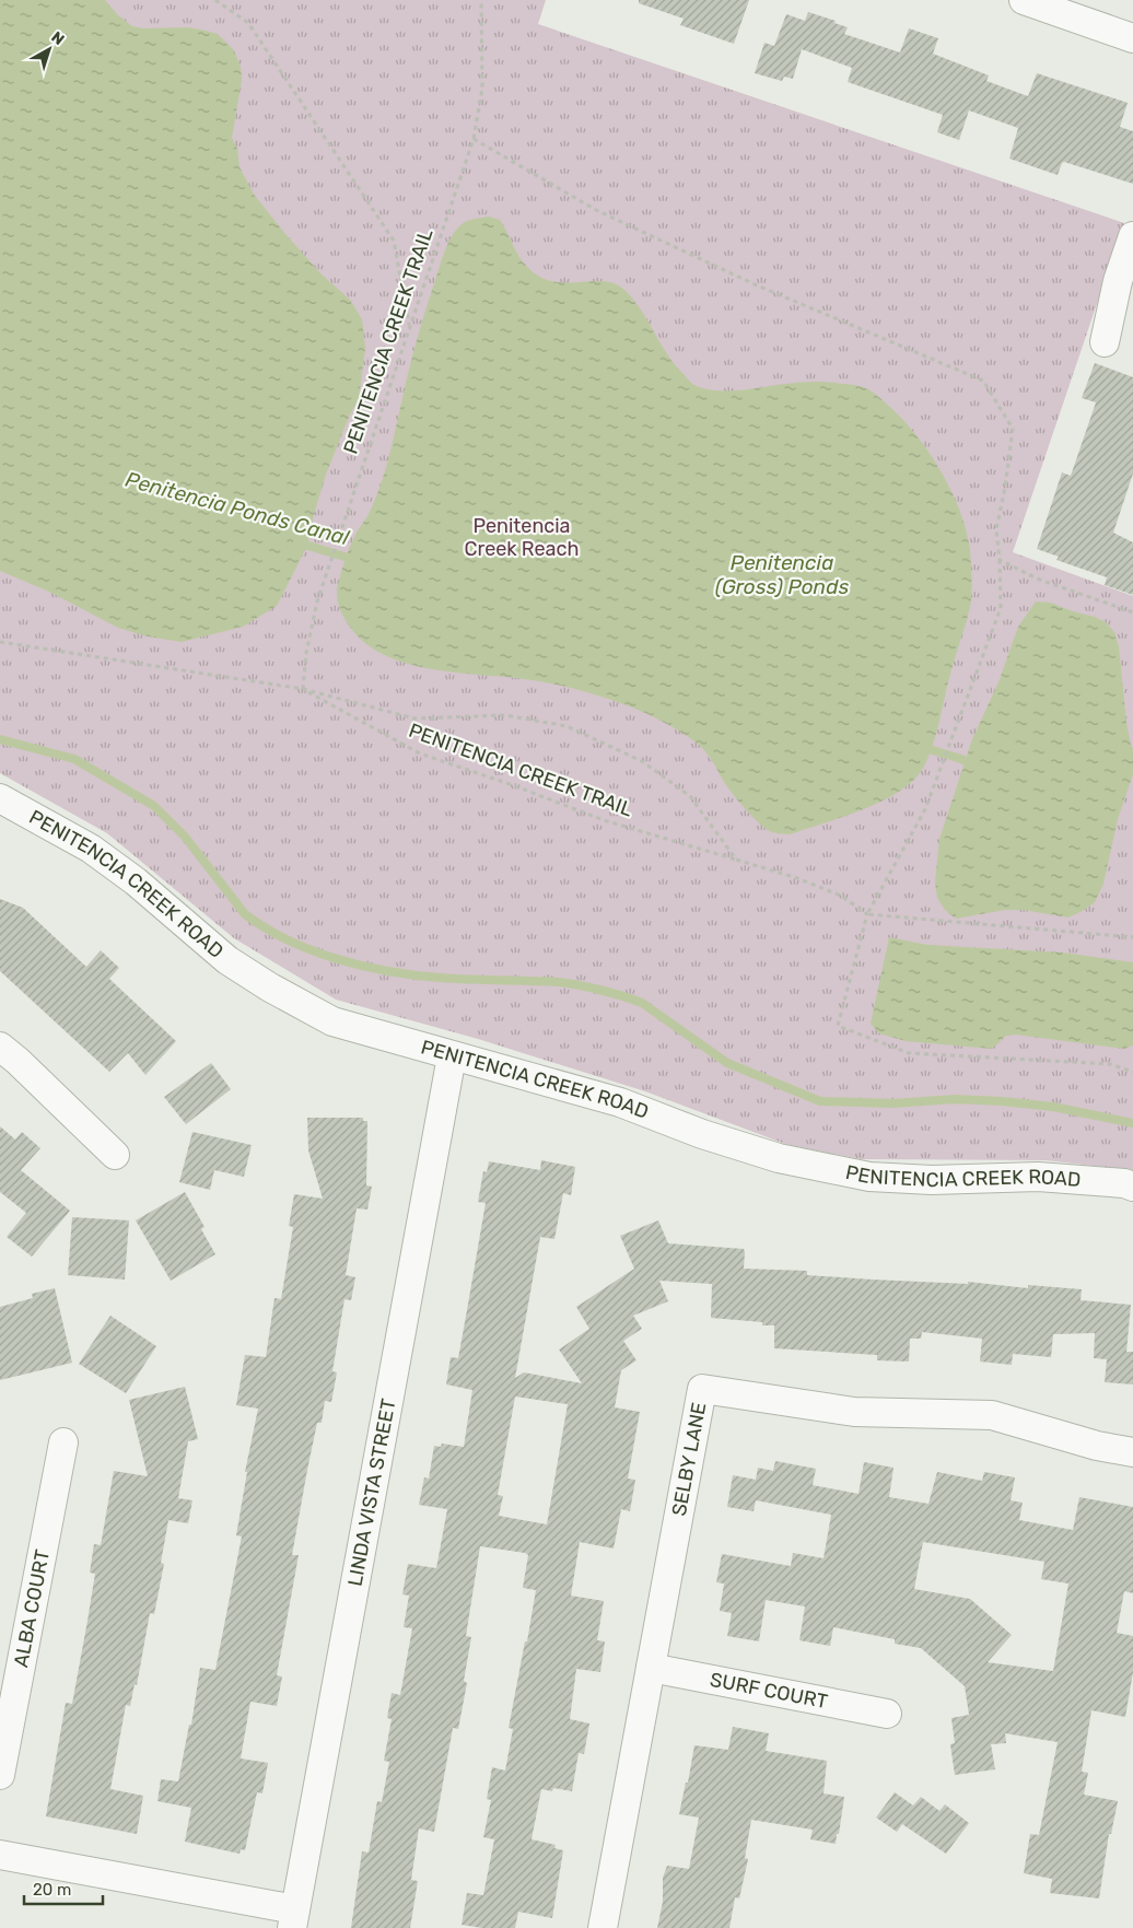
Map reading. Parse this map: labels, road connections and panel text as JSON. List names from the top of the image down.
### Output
{
  "streets": {
    "street": [
      "PENITENCIA CREEK ROAD",
      "SELBY LANE",
      "LINDA VISTA STREET",
      "ALBA COURT",
      "SURF COURT"
    ],
    "path": ["PENITENCIA CREEK TRAIL"]
  },
  "crossings": [
    ["PENITENCIA CREEK ROAD", "LINDA VISTA STREET"],
    ["SELBY LANE", "SURF COURT"]
  ],
  "water": ["Penitencia Ponds Canal", "Penitencia (Gross) Ponds"],
  "parks": ["Penitencia Creek Reach"],
  "scale_bar": "20 m",
  "north": "top right"
}
